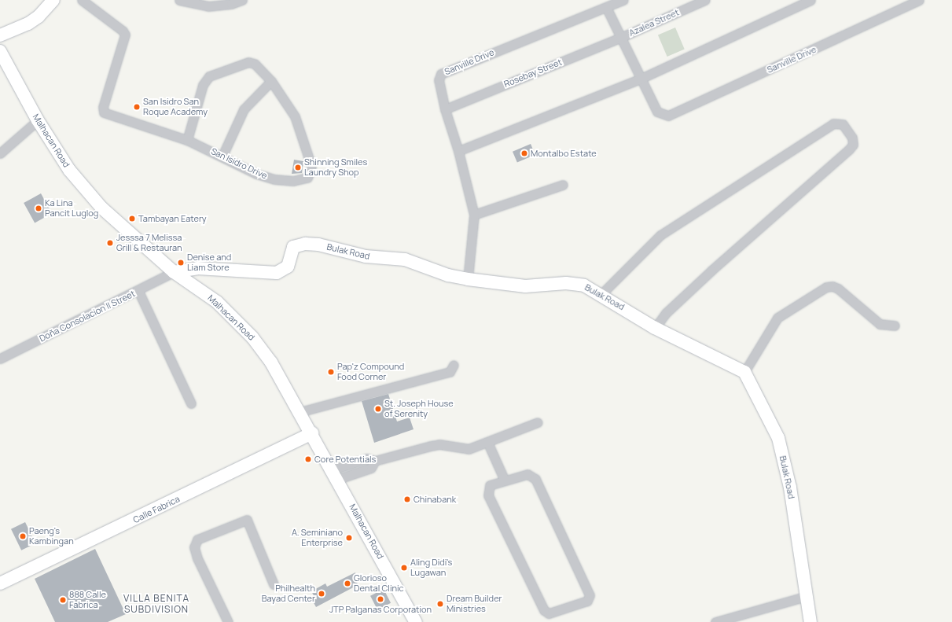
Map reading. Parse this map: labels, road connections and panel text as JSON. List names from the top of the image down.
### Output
{
  "streets": {
    "street": [
      "Azalea Street",
      "Sanville Drive",
      "Rosebay Street",
      "Malhacan Road",
      "San Isidro Drive",
      "Bulak Road",
      "Doña Consolacion II Street",
      "Calle Fabrica"
    ]
  },
  "crossings": [
    ["Azalea Street", "Rosebay Street"],
    ["Sanville Drive", "Rosebay Street"],
    ["Sanville Drive", "Bulak Road"],
    ["Malhacan Road", "Bulak Road"],
    ["Malhacan Road", "Doña Consolacion II Street"],
    ["Malhacan Road", "Calle Fabrica"],
    ["Bulak Road", "Doña Consolacion II Street"]
  ],
  "districts": ["VILLA BENITA SUBDIVISION"],
  "places": [
    "San Isidro San Roque Academy",
    "Montalbo Estate",
    "Shinning Smiles Laundry Shop",
    "Ka Lina Pancit Luglog",
    "Tambayan Eatery",
    "Jesssa 7 Melissa Grill & Restauran",
    "Denise and Liam Store",
    "Pap'z Compound Food Corner",
    "St. Joseph House of Serenity",
    "Core Potentials",
    "Chinabank",
    "Paeng's Kambingan",
    "A. Seminiano Enterprise",
    "Aling Didi's Lugawan",
    "Glorioso Dental Clinic",
    "Philhealth Bayad Center",
    "JTP Palganas Corporation",
    "888 Calle Fabrica",
    "Dream Builder Ministries"
  ]
}
